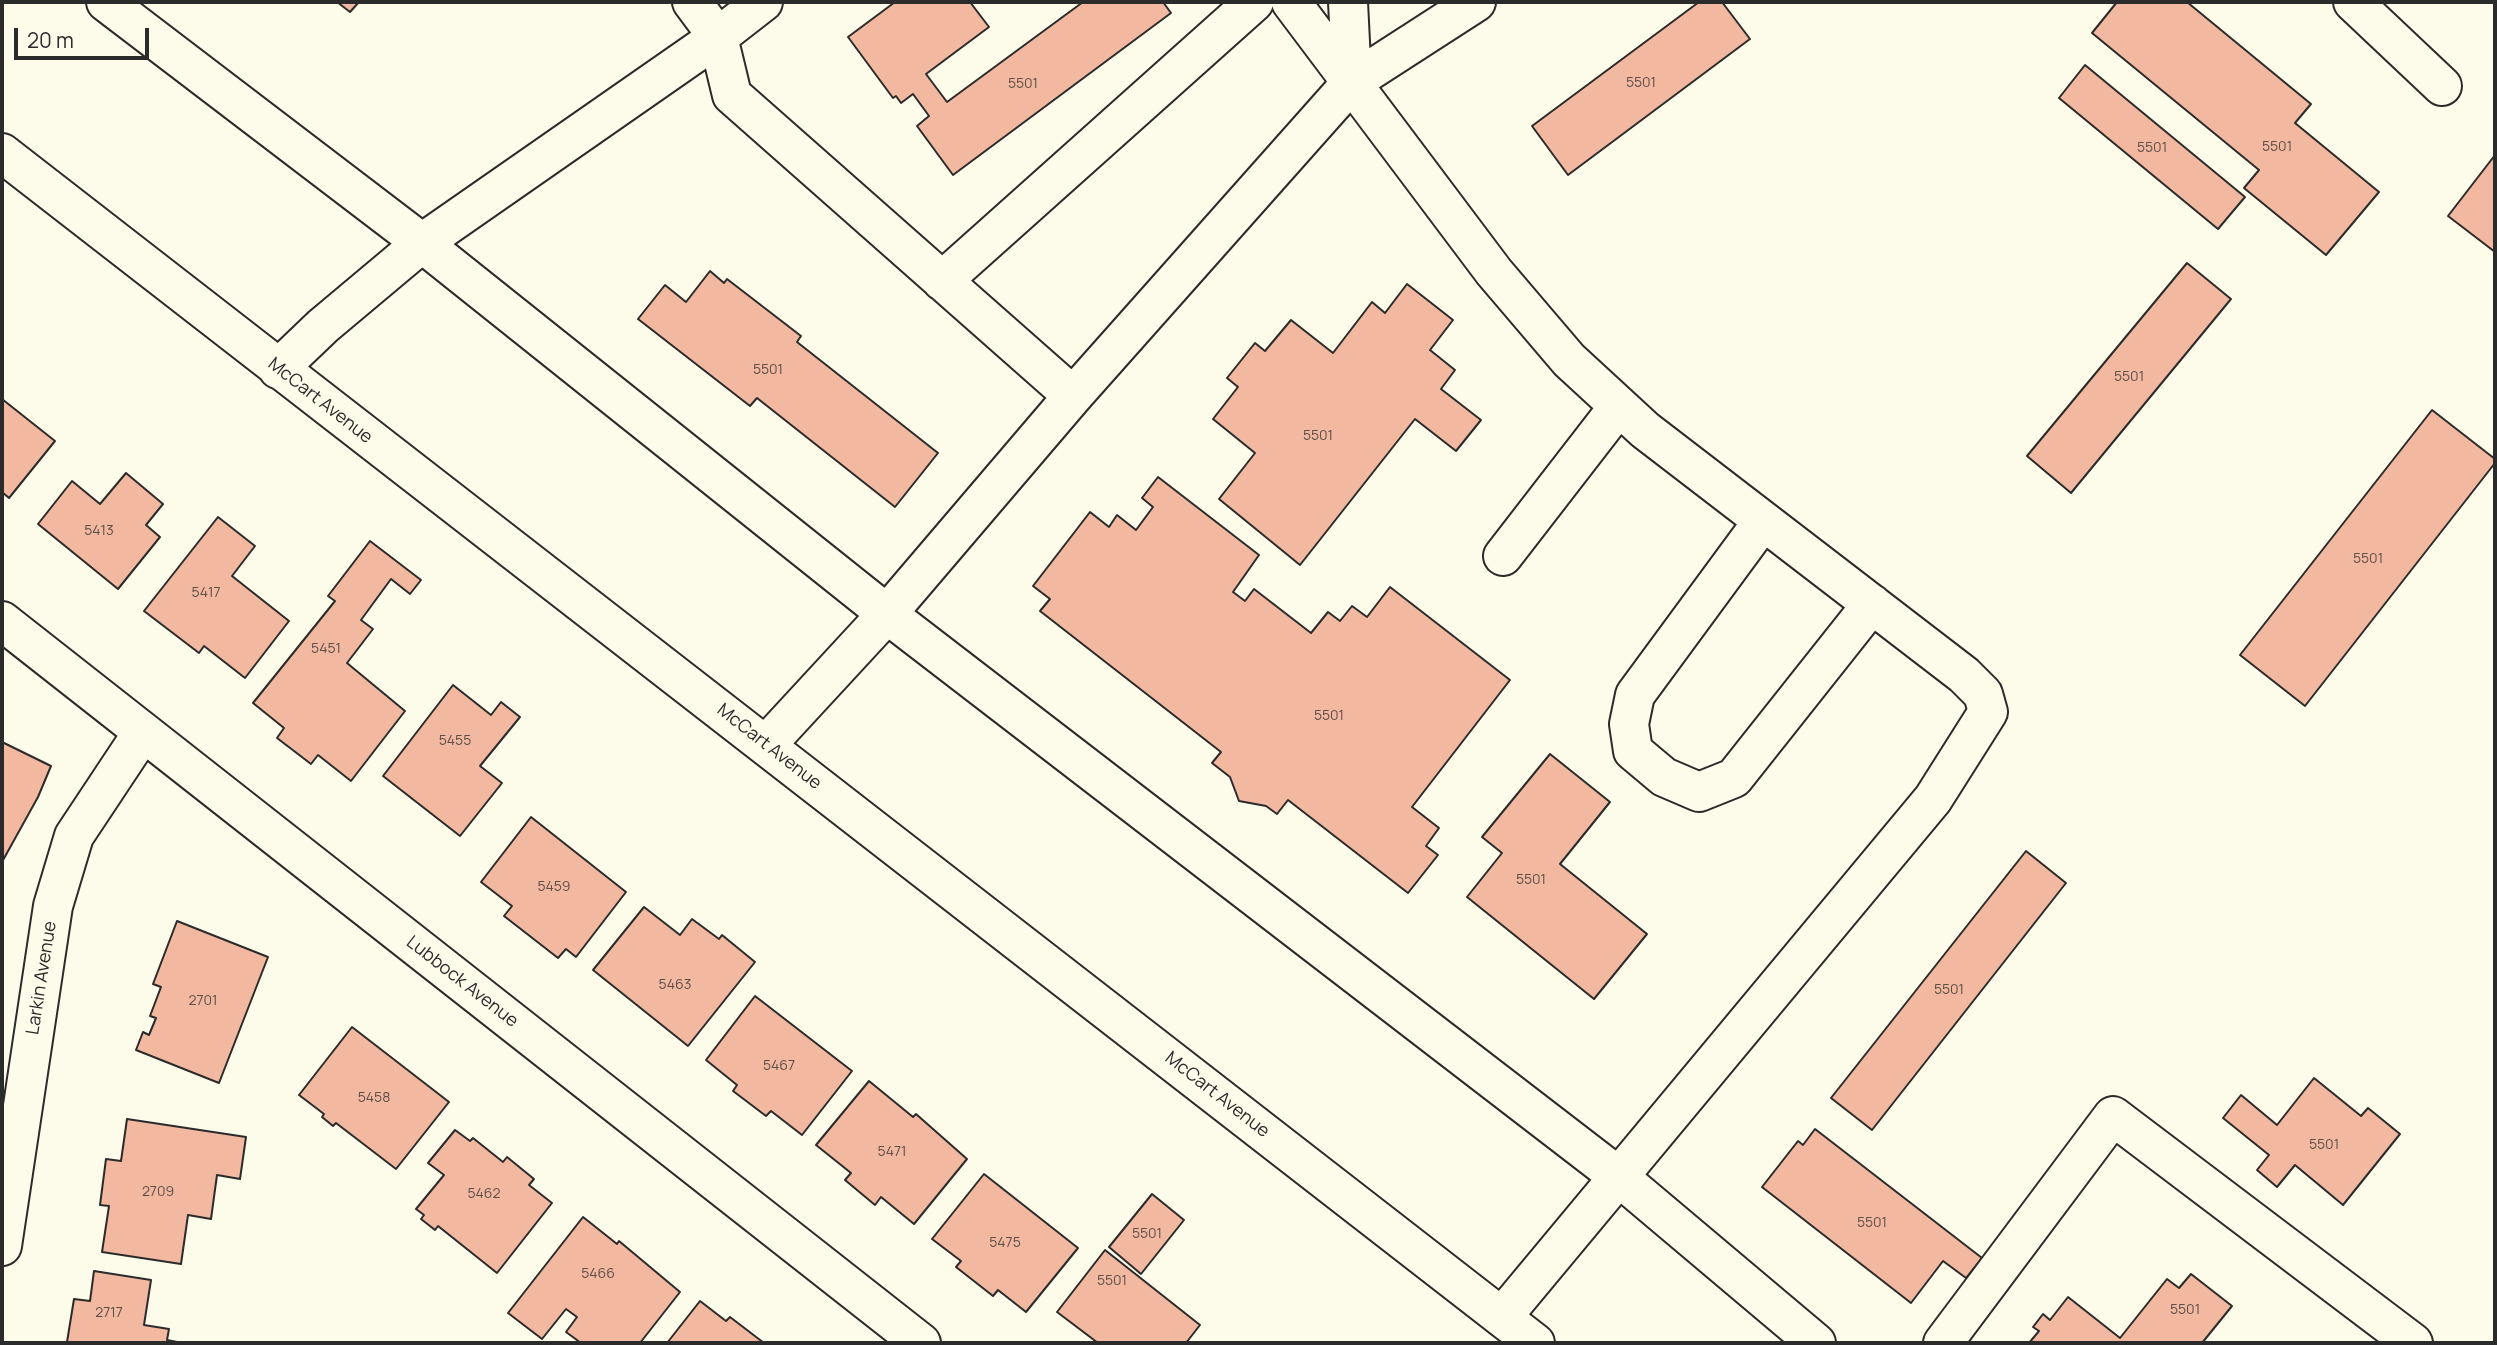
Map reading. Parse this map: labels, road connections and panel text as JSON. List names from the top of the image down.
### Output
{
  "streets": {
    "main road": ["McCart Avenue", "Larkin Avenue", "Lubbock Avenue"]
  },
  "crossings": [
    ["Larkin Avenue", "Lubbock Avenue"]
  ],
  "house_numbers": [
    "5501",
    "5501",
    "5501",
    "5501",
    "5501",
    "5501",
    "5501",
    "5413",
    "5501",
    "5417",
    "5451",
    "5501",
    "5455",
    "5501",
    "5459",
    "5463",
    "5501",
    "2701",
    "5467",
    "5458",
    "5501",
    "5471",
    "2709",
    "5462",
    "5501",
    "5501",
    "5475",
    "5466",
    "5501",
    "5501",
    "2717"
  ],
  "scale_bar": "20 m"
}
